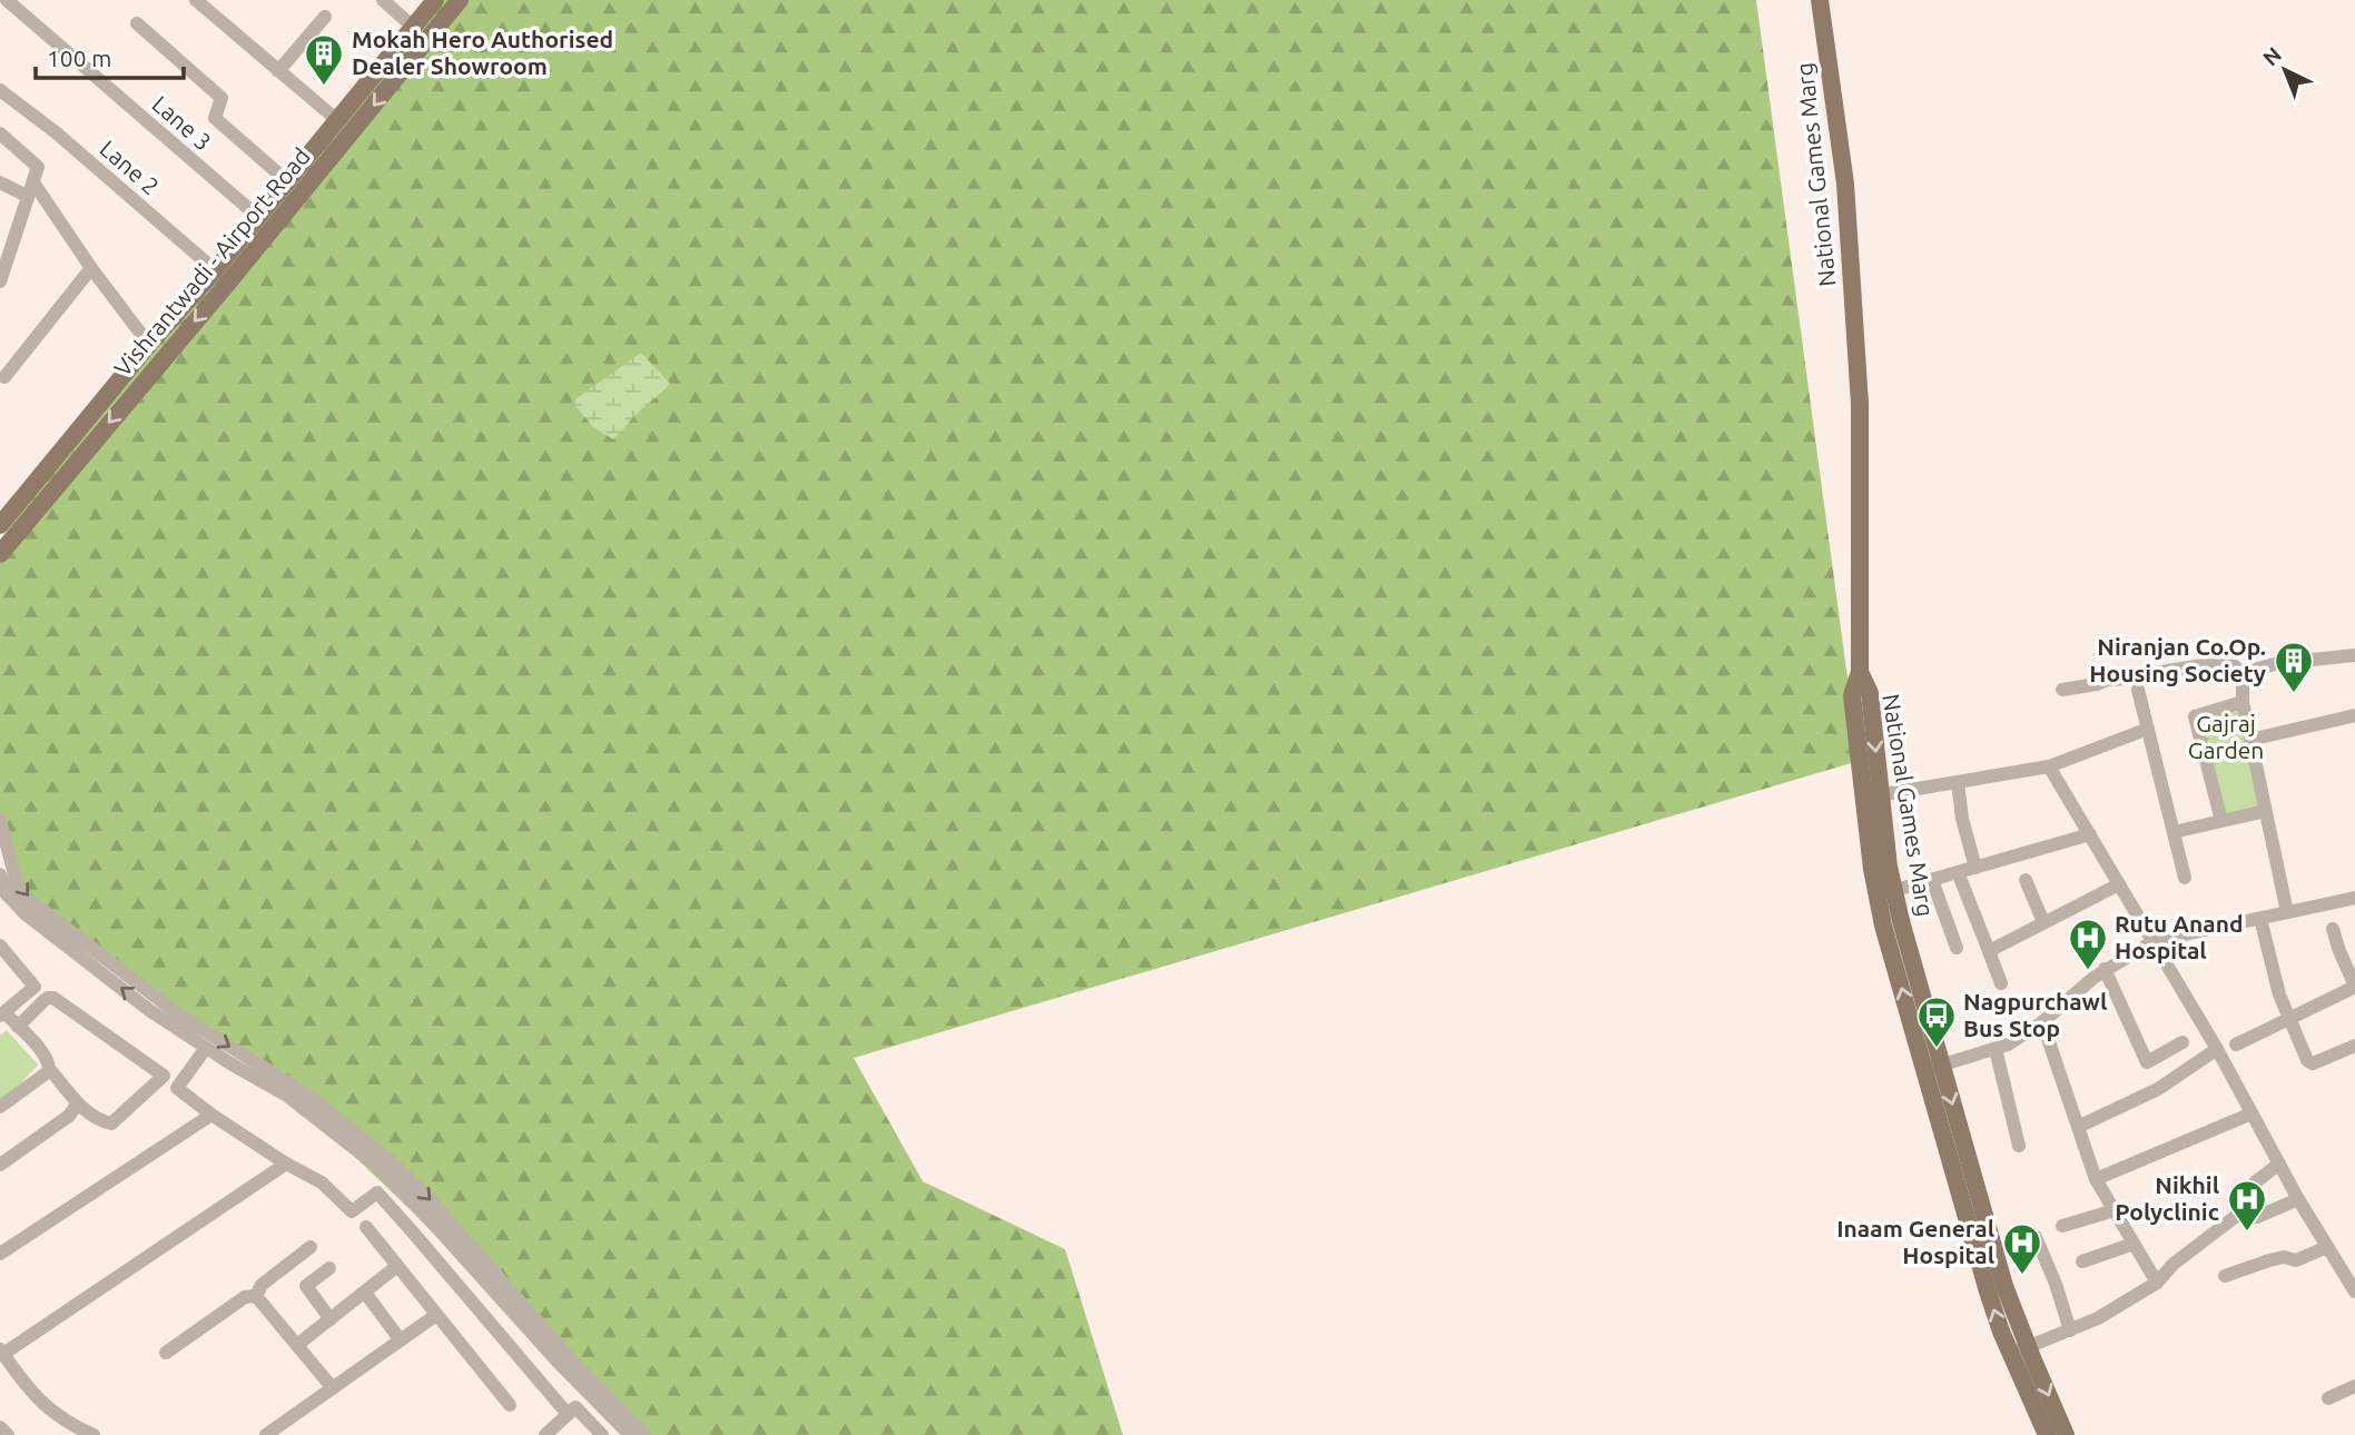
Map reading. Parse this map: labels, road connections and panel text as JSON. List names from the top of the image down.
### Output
{
  "streets": {
    "main road": ["National Games Marg", "Vishrantwadi - Airport Road"],
    "street": ["Lane 3", "Lane 2"]
  },
  "crossings": [
    ["Lane 3", "Vishrantwadi - Airport Road"],
    ["Lane 2", "Vishrantwadi - Airport Road"]
  ],
  "parks": ["Gajraj Garden"],
  "places": {
    "building": ["Mokah Hero Authorised Dealer Showroom", "Niranjan Co.Op. Housing Society"],
    "hospital": ["Rutu Anand Hospital", "Nikhil Polyclinic", "Inaam General Hospital"],
    "bus stop": ["Nagpurchawl Bus Stop"]
  },
  "scale_bar": "100 m",
  "north": "top left"
}
